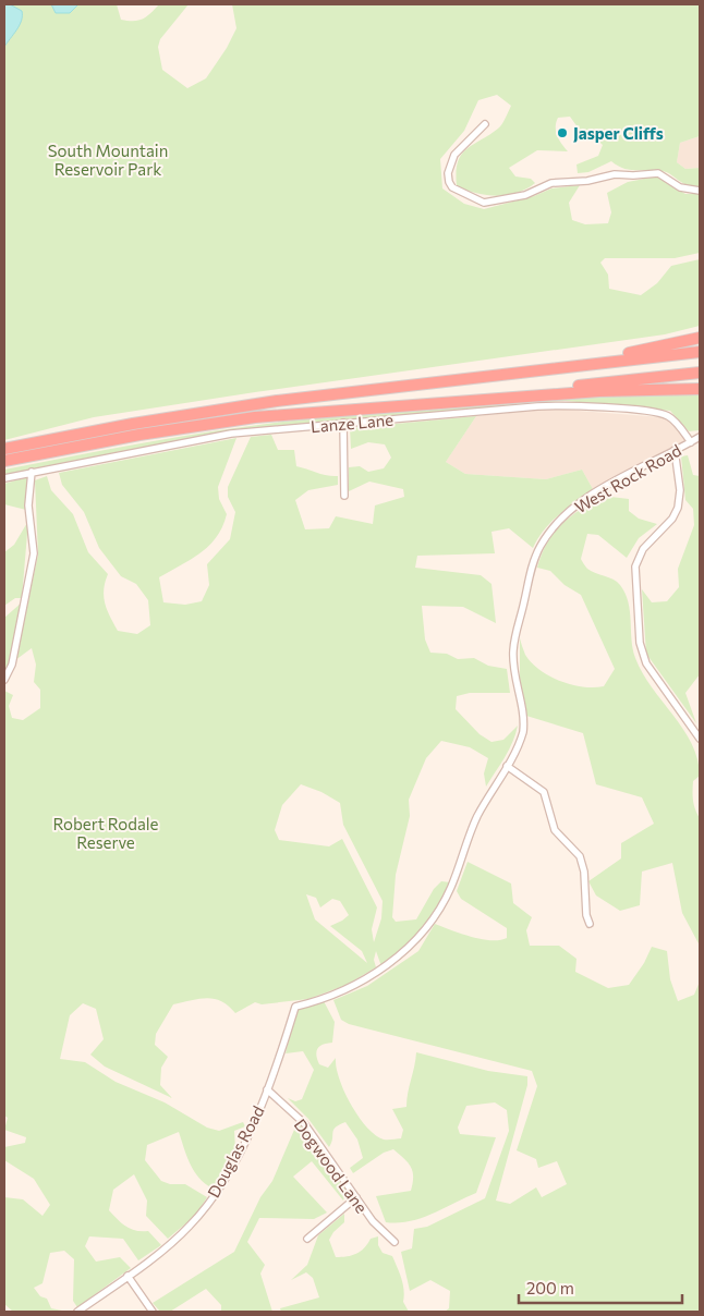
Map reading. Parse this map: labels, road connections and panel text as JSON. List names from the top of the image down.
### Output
{
  "streets": {
    "street": [
      "Lanze Lane",
      "West Rock Road",
      "Douglas Road",
      "Dogwood Lane"
    ]
  },
  "crossings": [
    ["Lanze Lane", "West Rock Road"],
    ["West Rock Road", "Douglas Road"],
    ["Douglas Road", "Dogwood Lane"]
  ],
  "parks": ["South Mountain Reservoir Park", "Robert Rodale Reserve"],
  "places": ["Jasper Cliffs"],
  "scale_bar": "200 m"
}
